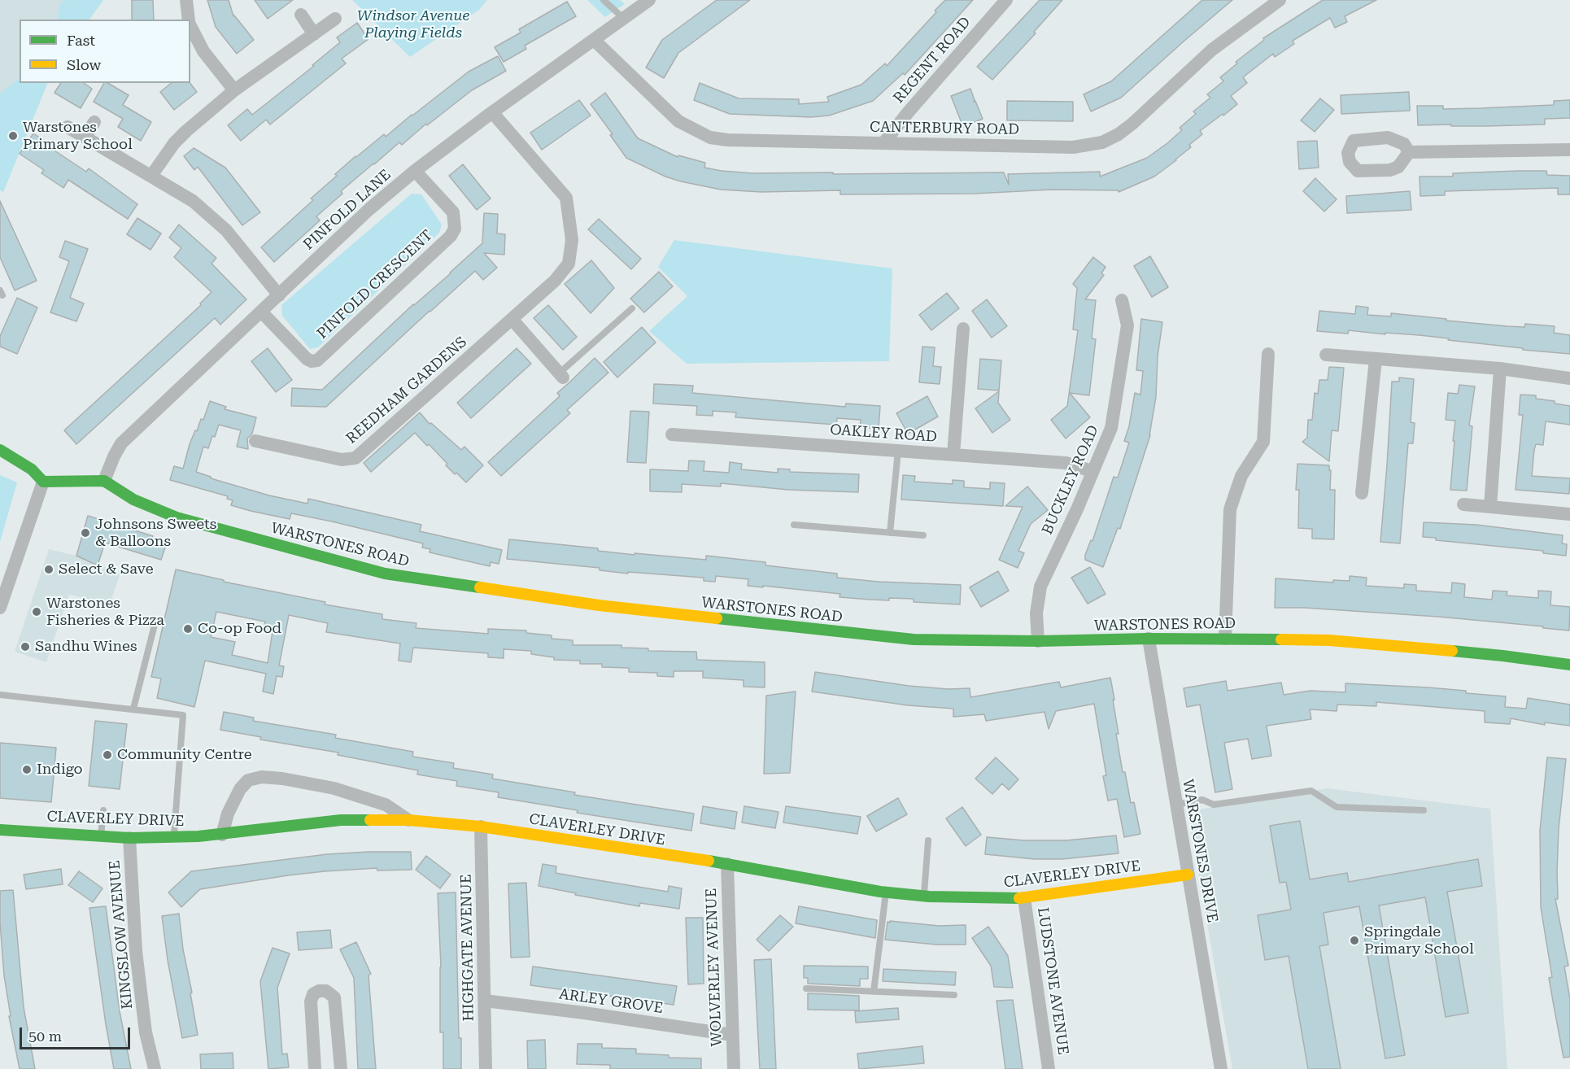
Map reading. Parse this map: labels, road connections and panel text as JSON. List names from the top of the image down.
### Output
{
  "streets": {
    "street": [
      "REGENT ROAD",
      "CANTERBURY ROAD",
      "PINFOLD LANE",
      "PINFOLD CRESCENT",
      "REEDHAM GARDENS",
      "OAKLEY ROAD",
      "BUCKLEY ROAD",
      "WARSTONES ROAD",
      "CLAVERLEY DRIVE",
      "WARSTONES DRIVE",
      "KINGSLOW AVENUE",
      "HIGHGATE AVENUE",
      "WOLVERLEY AVENUE",
      "LUDSTONE AVENUE",
      "ARLEY GROVE"
    ]
  },
  "crossings": [
    ["REGENT ROAD", "CANTERBURY ROAD"],
    ["CANTERBURY ROAD", "PINFOLD LANE"],
    ["PINFOLD LANE", "PINFOLD CRESCENT"],
    ["PINFOLD LANE", "REEDHAM GARDENS"],
    ["PINFOLD LANE", "WARSTONES ROAD"],
    ["OAKLEY ROAD", "BUCKLEY ROAD"],
    ["BUCKLEY ROAD", "WARSTONES ROAD"],
    ["WARSTONES ROAD", "WARSTONES DRIVE"],
    ["CLAVERLEY DRIVE", "WARSTONES DRIVE"],
    ["CLAVERLEY DRIVE", "KINGSLOW AVENUE"],
    ["CLAVERLEY DRIVE", "HIGHGATE AVENUE"],
    ["CLAVERLEY DRIVE", "WOLVERLEY AVENUE"],
    ["CLAVERLEY DRIVE", "LUDSTONE AVENUE"],
    ["HIGHGATE AVENUE", "ARLEY GROVE"],
    ["WOLVERLEY AVENUE", "ARLEY GROVE"]
  ],
  "parks": ["Windsor Avenue Playing Fields"],
  "places": [
    "Warstones Primary School",
    "Johnsons Sweets & Balloons",
    "Select & Save",
    "Warstones Fisheries & Pizza",
    "Co-op Food",
    "Sandhu Wines",
    "Community Centre",
    "Indigo",
    "Springdale Primary School"
  ],
  "legend": ["Fast", "Slow"],
  "scale_bar": "50 m"
}
